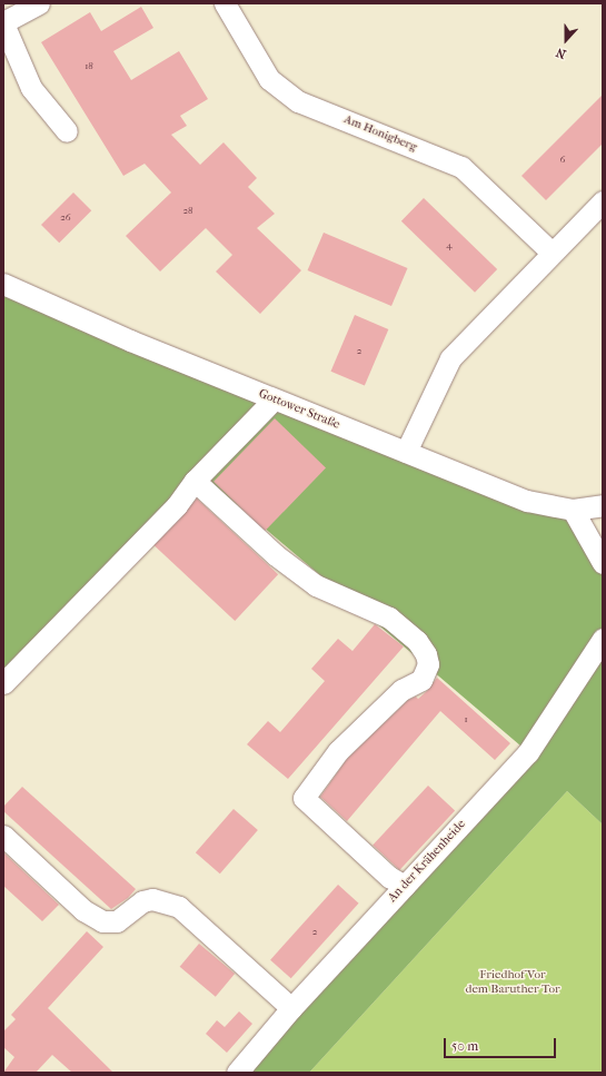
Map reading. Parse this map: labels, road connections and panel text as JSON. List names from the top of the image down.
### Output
{
  "streets": {
    "street": ["Am Honigberg", "Gottower Straße", "An der Krähenheide"]
  },
  "parks": ["Friedhof Vor dem Baruther Tor"],
  "house_numbers": [
    "18",
    "6",
    "28",
    "26",
    "4",
    "2",
    "1",
    "2"
  ],
  "scale_bar": "50 m",
  "north": "bottom"
}
